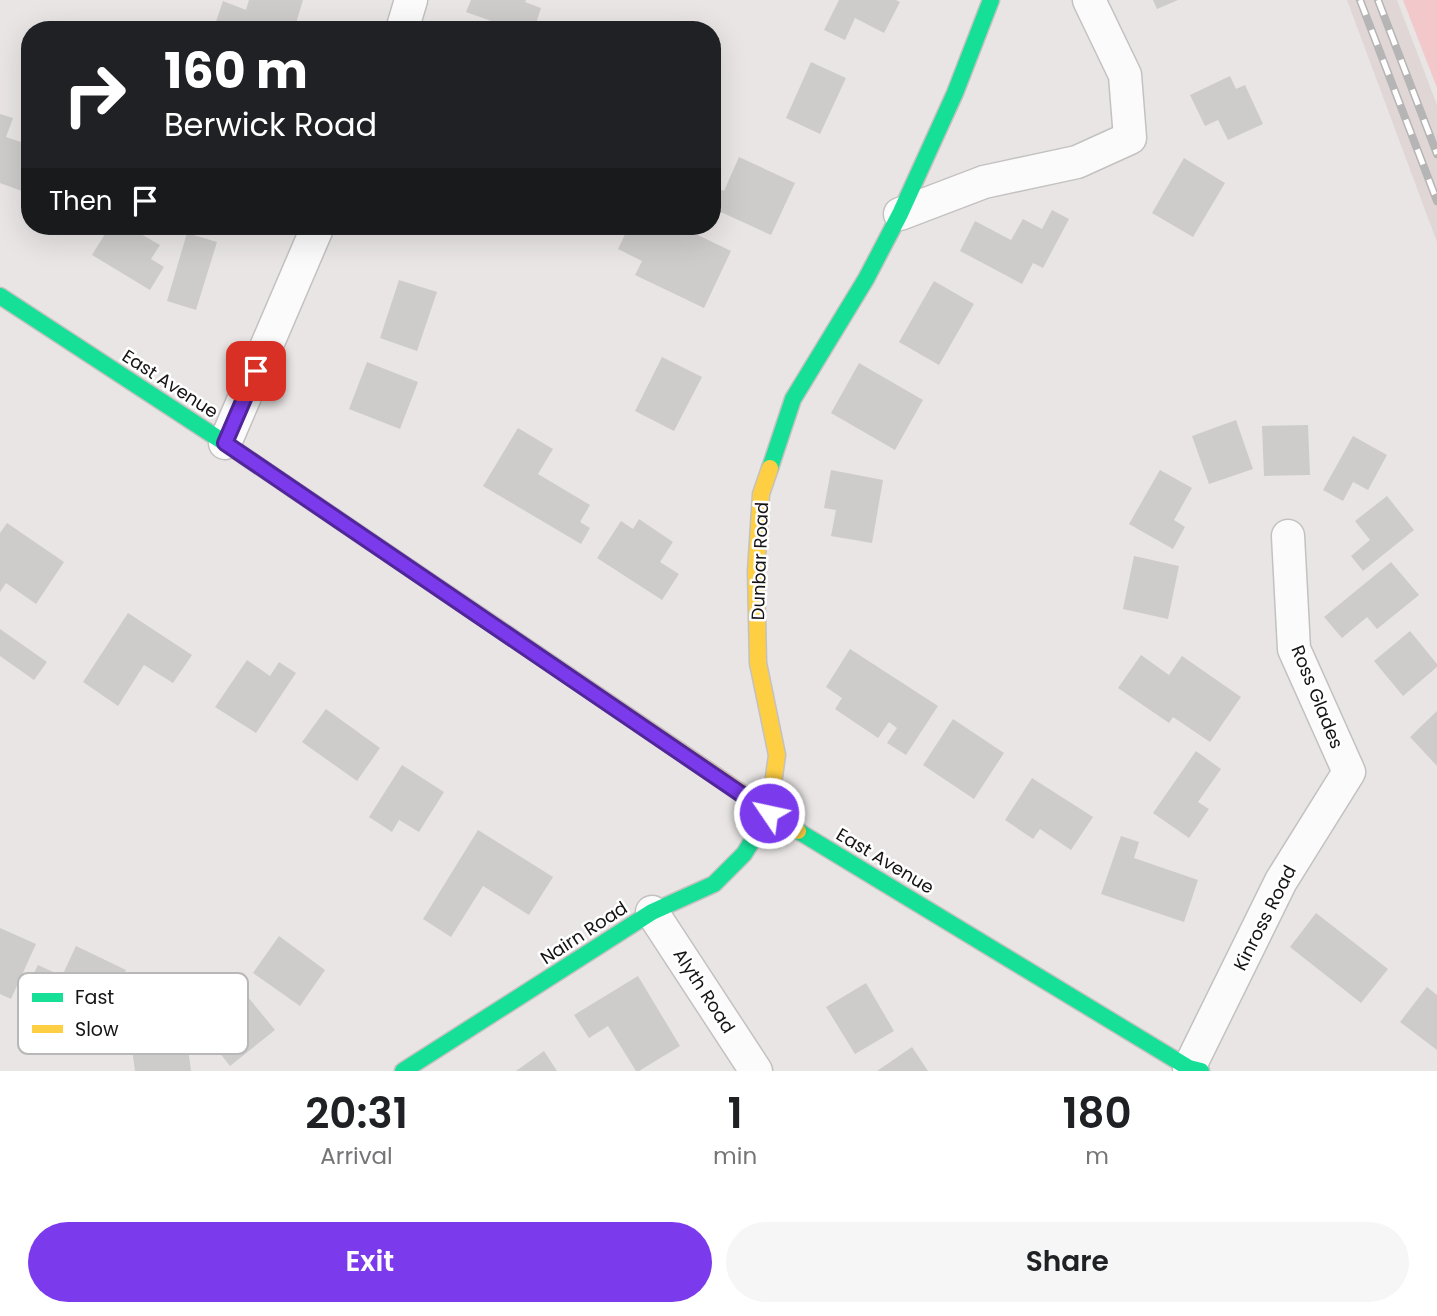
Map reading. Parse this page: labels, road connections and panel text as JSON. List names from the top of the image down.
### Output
{
  "streets": {
    "street": [
      "East Avenue",
      "Dunbar Road",
      "Ross Glades",
      "Kinross Road",
      "Nairn Road",
      "Alyth Road"
    ]
  },
  "crossings": [
    ["East Avenue", "Dunbar Road"],
    ["East Avenue", "Kinross Road"],
    ["East Avenue", "Nairn Road"],
    ["Dunbar Road", "Nairn Road"],
    ["Ross Glades", "Kinross Road"],
    ["Nairn Road", "Alyth Road"]
  ],
  "legend": ["Fast", "Slow"],
  "page": {
    "turn": ["160 m", "Berwick Road"],
    "then": "Then",
    "eta": [
      "20:31",
      "Arrival",
      "1",
      "min",
      "180",
      "m"
    ],
    "buttons": ["Exit", "Share"]
  }
}
